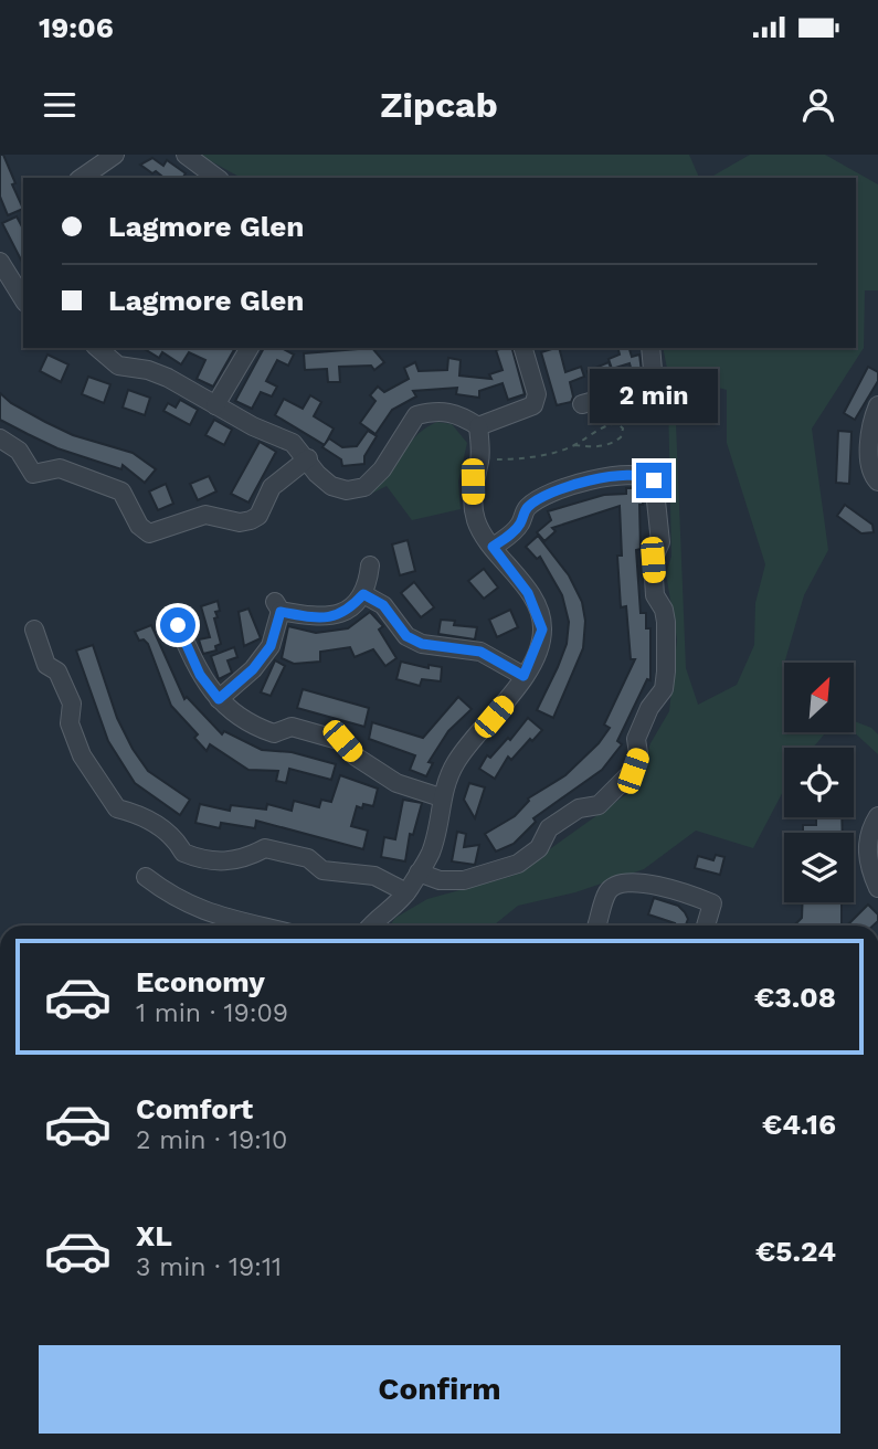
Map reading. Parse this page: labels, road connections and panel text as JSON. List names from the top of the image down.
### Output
{
  "north": "top right",
  "page": {
    "status": "19:06",
    "header": "Zipcab",
    "banner": ["Lagmore Glen", "Lagmore Glen"],
    "bubble": "2 min",
    "list": [
      {
        "name": "Economy",
        "note": "1 min · 19:09",
        "value": "€3.08"
      },
      {
        "name": "Comfort",
        "note": "2 min · 19:10",
        "value": "€4.16"
      },
      {
        "name": "XL",
        "note": "3 min · 19:11",
        "value": "€5.24"
      }
    ],
    "buttons": "Confirm"
  }
}
